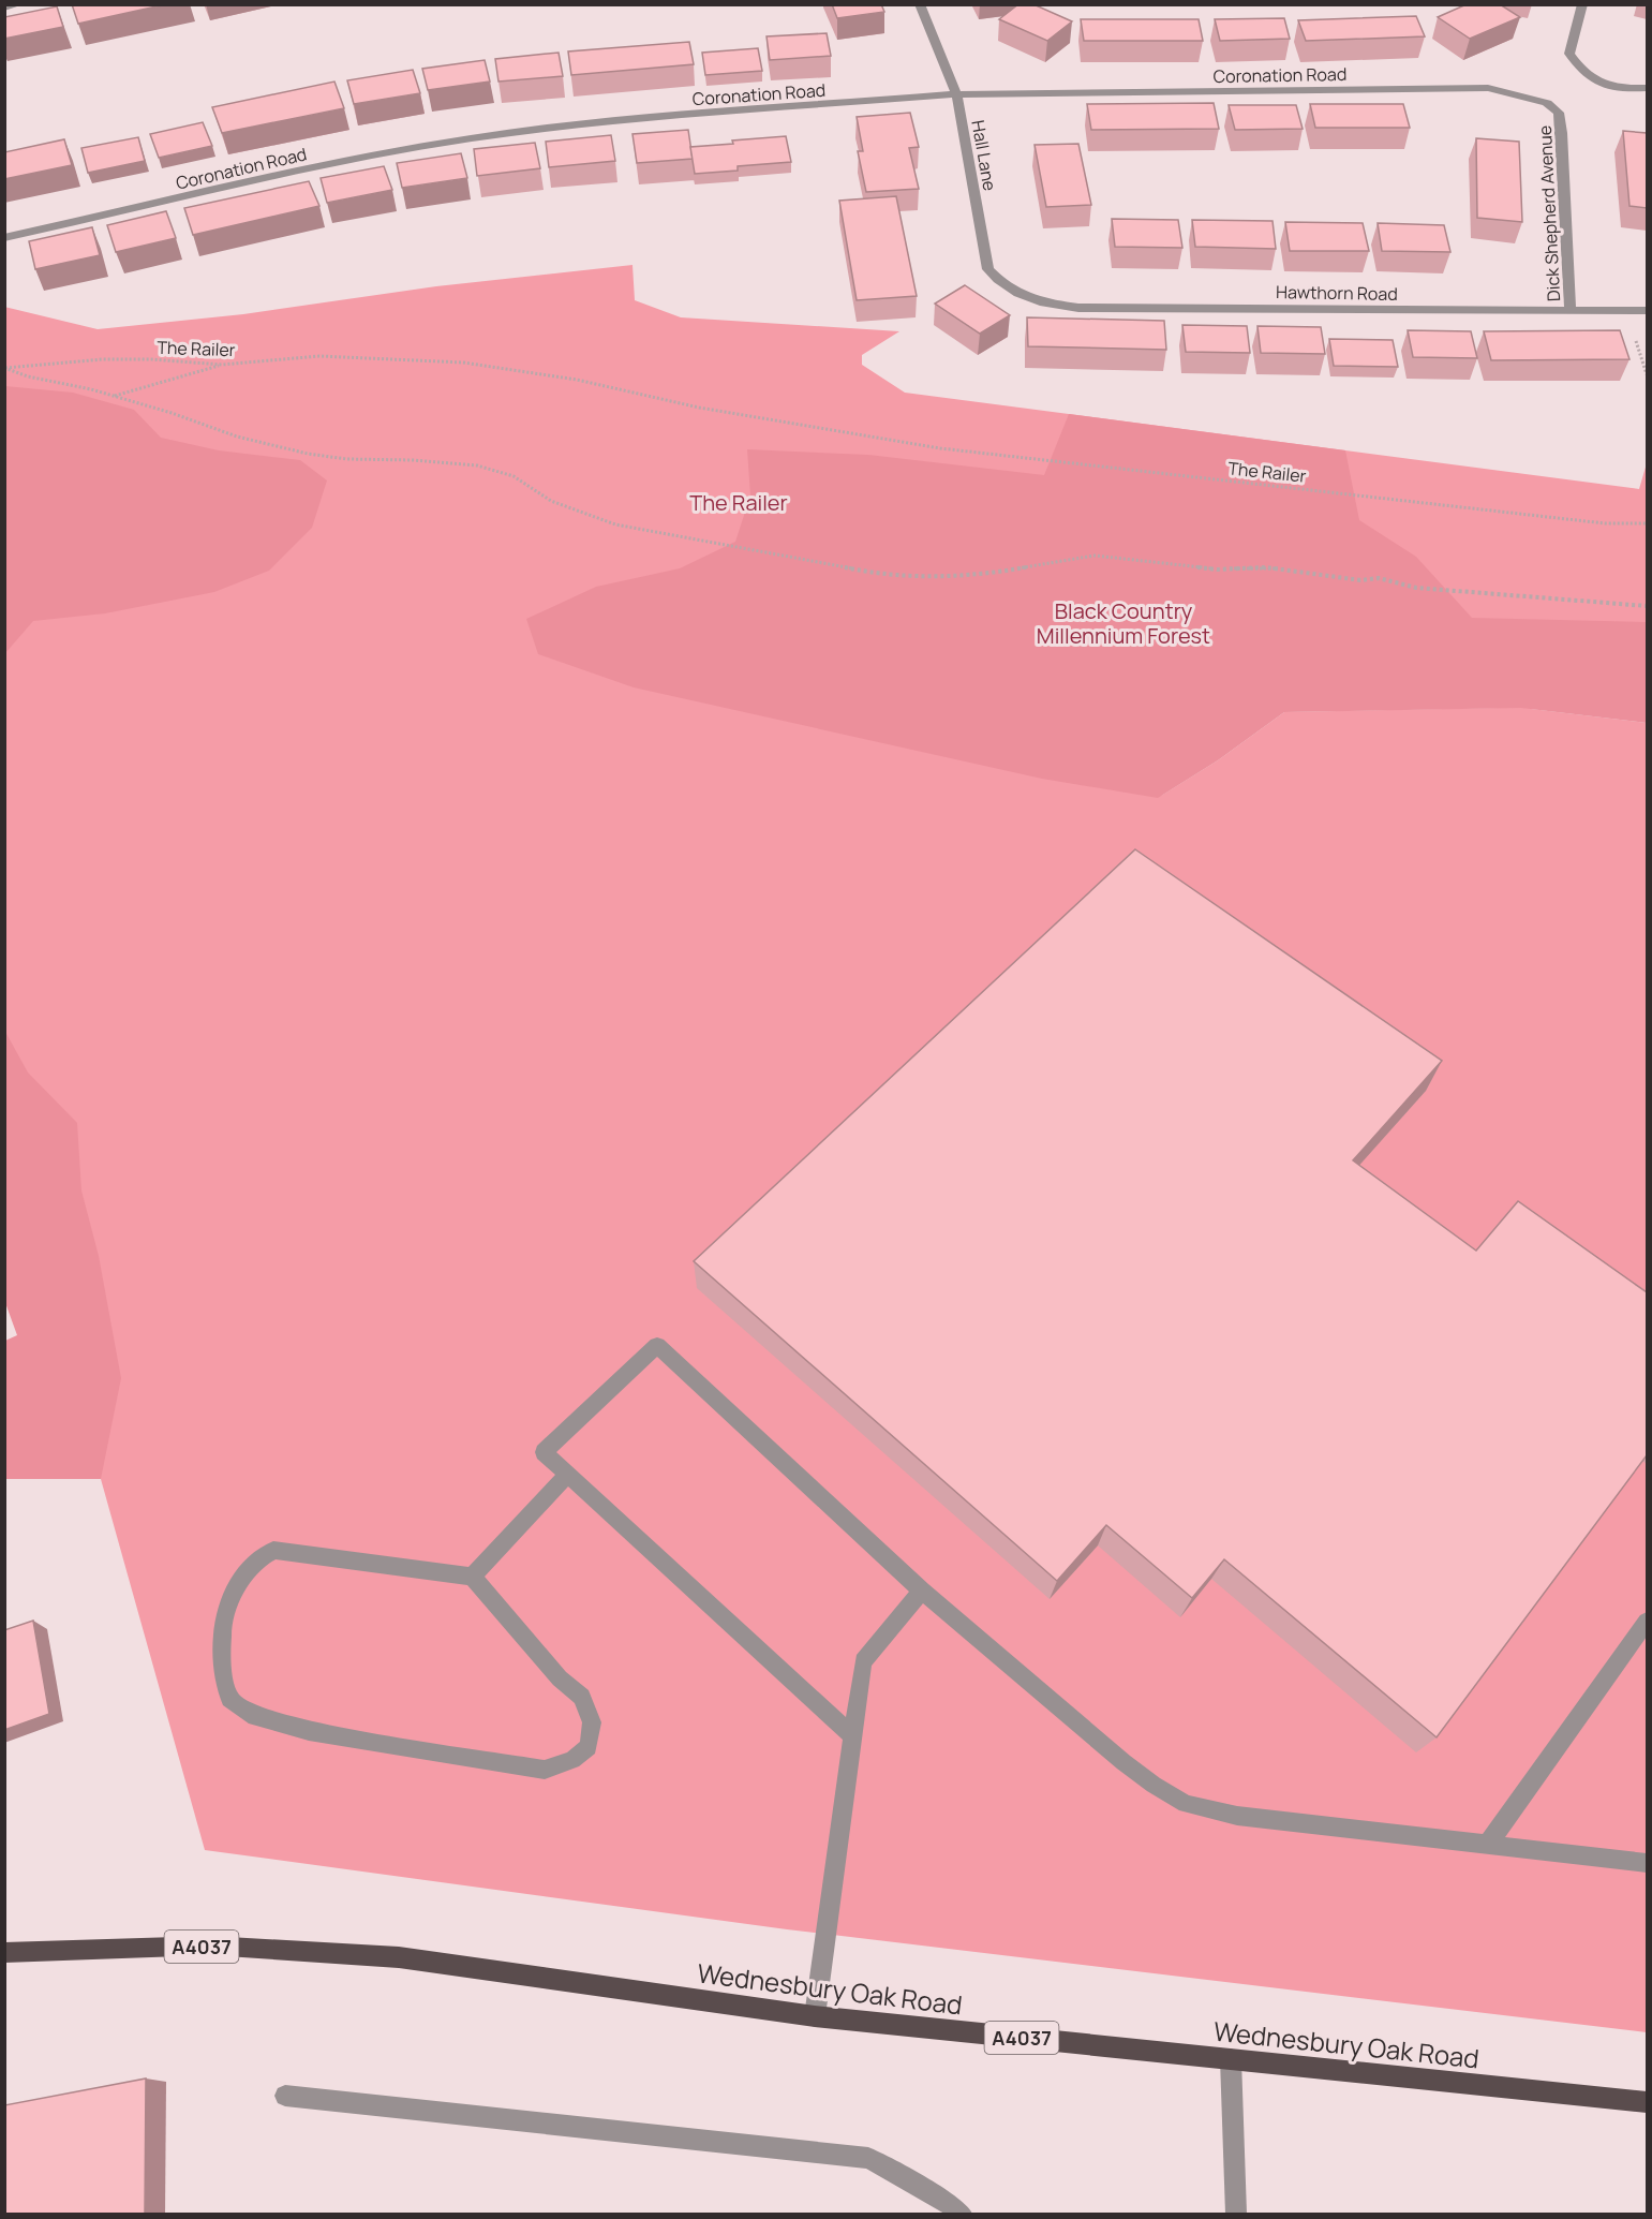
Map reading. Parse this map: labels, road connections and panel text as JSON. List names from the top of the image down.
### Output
{
  "streets": {
    "main road": ["A4037", "Wednesbury Oak Road"],
    "street": [
      "Coronation Road",
      "Hall Lane",
      "Dick Shepherd Avenue",
      "Hawthorn Road"
    ],
    "path": ["The Railer"]
  },
  "crossings": [
    ["Coronation Road", "Hall Lane"],
    ["Coronation Road", "Dick Shepherd Avenue"],
    ["Hall Lane", "Hawthorn Road"],
    ["Dick Shepherd Avenue", "Hawthorn Road"]
  ],
  "parks": ["The Railer", "Black Country Millennium Forest"]
}
